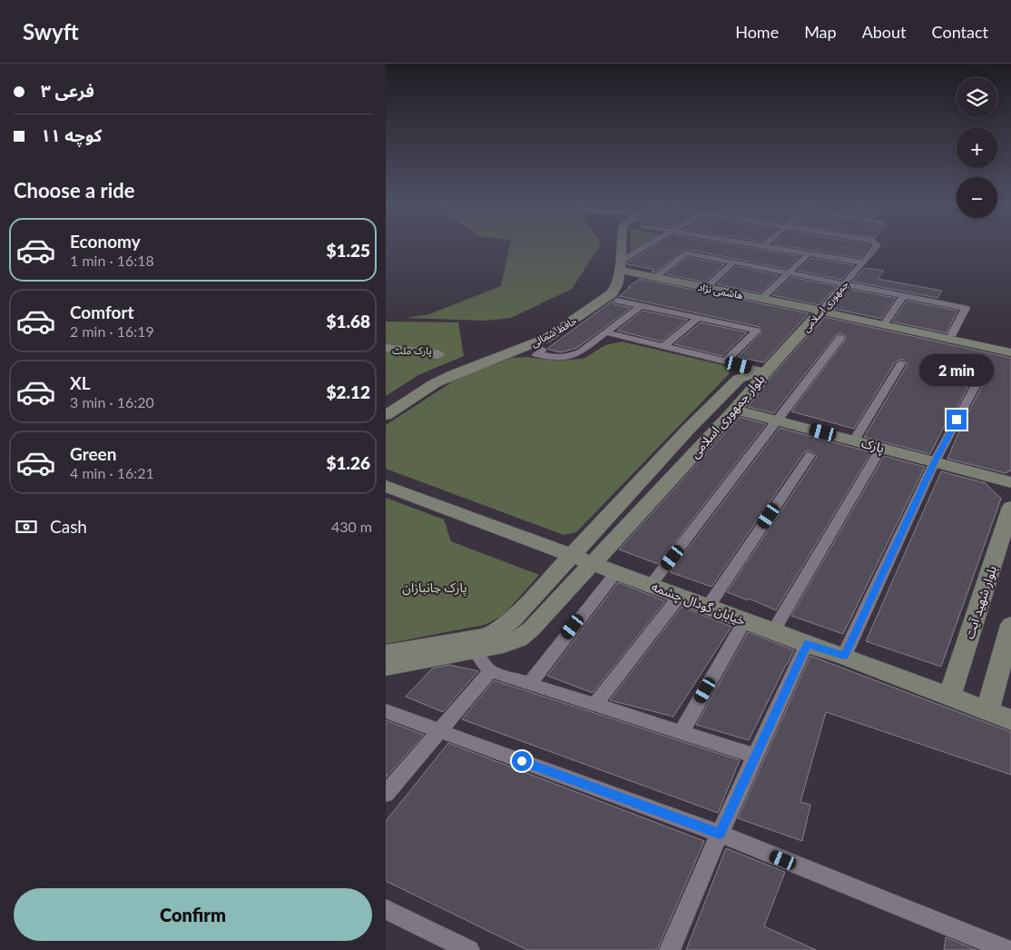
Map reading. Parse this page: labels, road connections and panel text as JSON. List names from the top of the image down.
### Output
{
  "streets": {
    "main road": [
      "هاشمی نژاد",
      "جمهوری اسلامی",
      "حافظ شمالی",
      "بلوار جمهوری اسلامی",
      "پارک",
      "بلوار شهید آیت",
      "خیابان گودال چشمه"
    ]
  },
  "crossings": [
    ["هاشمی نژاد", "جمهوری اسلامی"],
    ["هاشمی نژاد", "حافظ شمالی"],
    ["جمهوری اسلامی", "بلوار جمهوری اسلامی"],
    ["بلوار جمهوری اسلامی", "پارک"],
    ["بلوار جمهوری اسلامی", "خیابان گودال چشمه"],
    ["بلوار شهید آیت", "خیابان گودال چشمه"]
  ],
  "parks": ["پارک ملت", "پارک جانبازان"],
  "page": {
    "header": "Swyft",
    "nav": [
      "Home",
      "Map",
      "About",
      "Contact"
    ],
    "banner": ["فرعی ۳", "کوچه ۱۱"],
    "map_buttons": ["+", "−"],
    "heading": "Choose a ride",
    "list": [
      {
        "name": "Economy",
        "note": "1 min · 16:18",
        "value": "$1.25"
      },
      {
        "name": "Comfort",
        "note": "2 min · 16:19",
        "value": "$1.68"
      },
      {
        "name": "XL",
        "note": "3 min · 16:20",
        "value": "$2.12"
      },
      {
        "name": "Green",
        "note": "4 min · 16:21",
        "value": "$1.26"
      }
    ],
    "bubble": "2 min",
    "pay": ["Cash", "430 m"],
    "buttons": "Confirm"
  }
}
